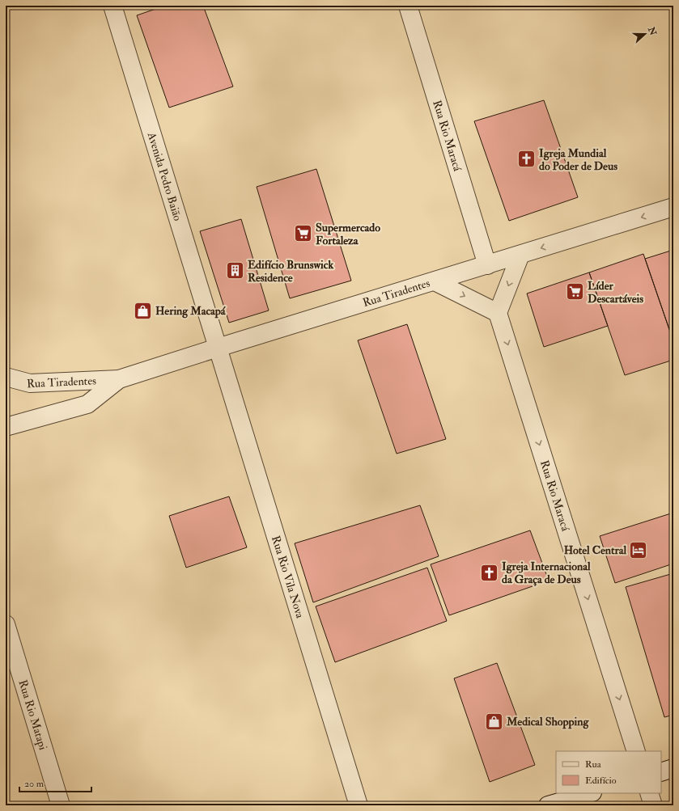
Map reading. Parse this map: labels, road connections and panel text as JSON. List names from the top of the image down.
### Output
{
  "streets": {
    "street": [
      "Rua Rio Maracá",
      "Avenida Pedro Baião",
      "Rua Tiradentes",
      "Rua Rio Vila Nova",
      "Rua Rio Matapi"
    ]
  },
  "crossings": [
    ["Rua Rio Maracá", "Rua Tiradentes"],
    ["Avenida Pedro Baião", "Rua Tiradentes"],
    ["Avenida Pedro Baião", "Rua Rio Vila Nova"],
    ["Rua Tiradentes", "Rua Rio Vila Nova"]
  ],
  "one_way": ["Rua Rio Maracá"],
  "places": {
    "church": ["Igreja Mundial do Poder de Deus", "Igreja Internacional da Graça de Deus"],
    "supermarket": ["Supermercado Fortaleza", "Líder Descartáveis"],
    "building": ["Edifício Brunswick Residence"],
    "shop": ["Hering Macapá", "Medical Shopping"],
    "hotel": ["Hotel Central"]
  },
  "legend": ["Rua", "Edifício"],
  "scale_bar": "20 m",
  "north": "right"
}
